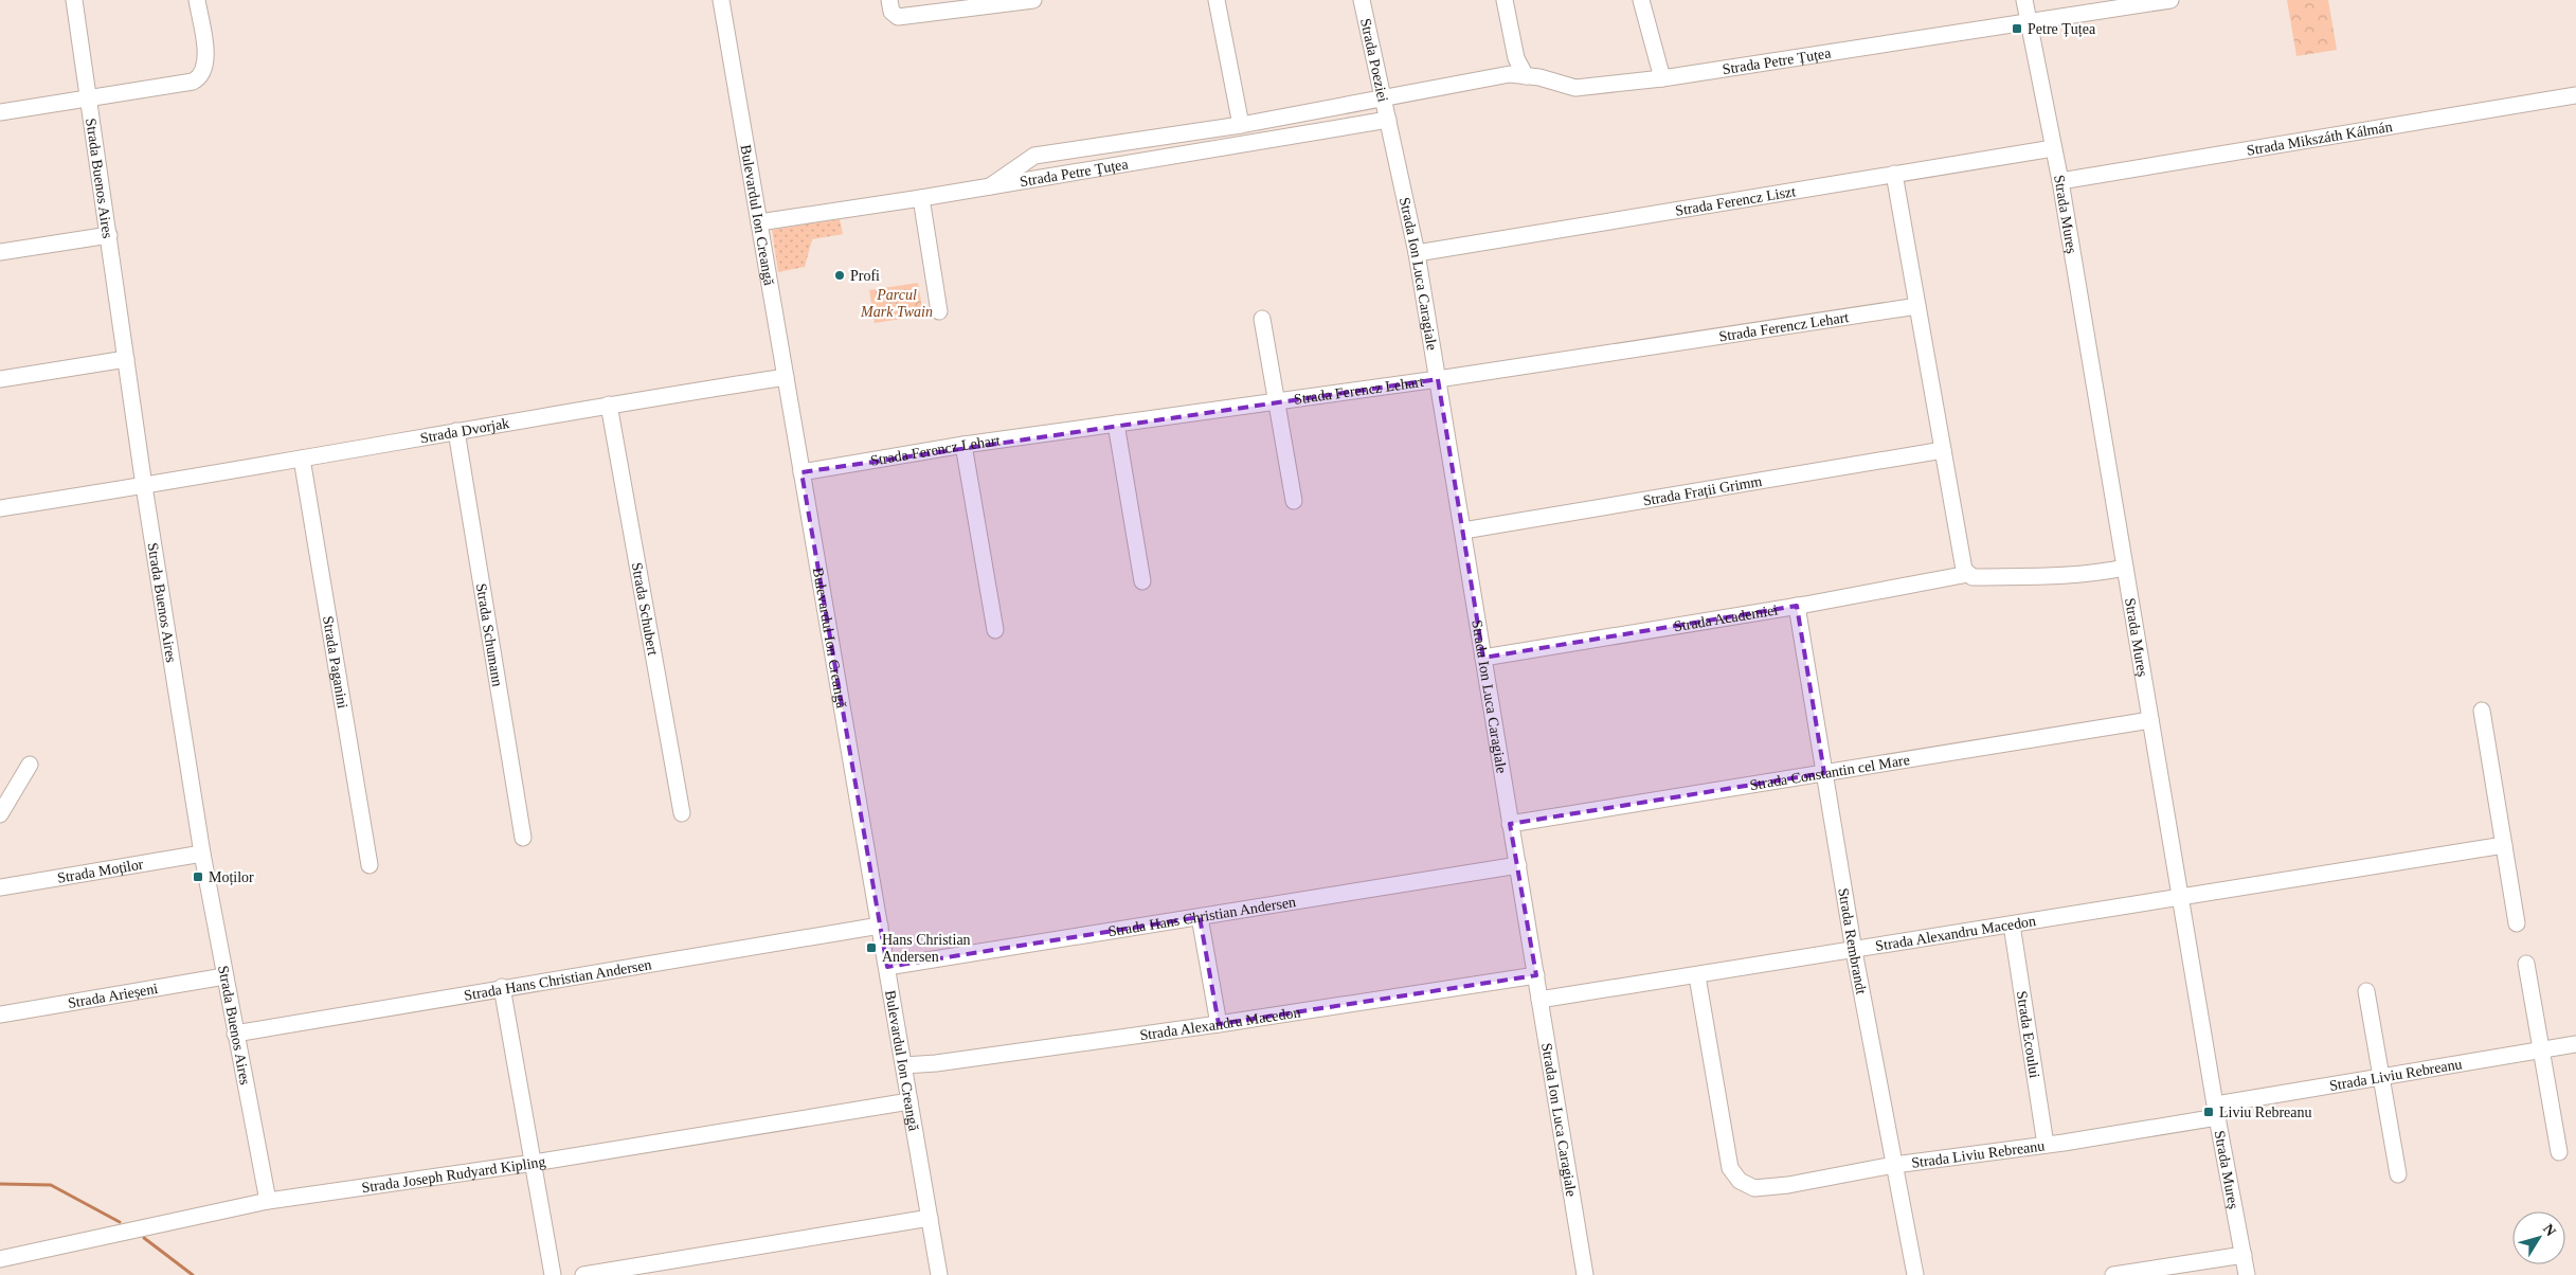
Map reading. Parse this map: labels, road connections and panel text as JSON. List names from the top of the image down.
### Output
{
  "streets": {
    "street": [
      "Strada Poeziei",
      "Strada Petre Țuțea",
      "Strada Mikszáth Kálmán",
      "Strada Buenos Aires",
      "Strada Ferencz Liszt",
      "Strada Mureș",
      "Bulevardul Ion Creangă",
      "Strada Ion Luca Caragiale",
      "Strada Ferencz Lehart",
      "Strada Dvorjak",
      "Strada Frații Grimm",
      "Strada Schubert",
      "Strada Academiei",
      "Strada Schumann",
      "Strada Paganini",
      "Strada Constantin cel Mare",
      "Strada Moților",
      "Strada Hans Christian Andersen",
      "Strada Alexandru Macedon",
      "Strada Rembrandt",
      "Strada Arieșeni",
      "Strada Ecoului",
      "Strada Liviu Rebreanu",
      "Strada Joseph Rudyard Kipling"
    ]
  },
  "crossings": [
    ["Strada Poeziei", "Strada Petre Țuțea"],
    ["Strada Poeziei", "Strada Ion Luca Caragiale"],
    ["Strada Petre Țuțea", "Strada Mureș"],
    ["Strada Petre Țuțea", "Bulevardul Ion Creangă"],
    ["Strada Petre Țuțea", "Strada Ion Luca Caragiale"],
    ["Strada Mikszáth Kálmán", "Strada Mureș"],
    ["Strada Buenos Aires", "Strada Dvorjak"],
    ["Strada Buenos Aires", "Strada Moților"],
    ["Strada Buenos Aires", "Strada Hans Christian Andersen"],
    ["Strada Buenos Aires", "Strada Arieșeni"],
    ["Strada Buenos Aires", "Strada Joseph Rudyard Kipling"],
    ["Strada Ferencz Liszt", "Strada Mureș"],
    ["Strada Ferencz Liszt", "Strada Ion Luca Caragiale"],
    ["Strada Mureș", "Strada Academiei"],
    ["Strada Mureș", "Strada Constantin cel Mare"],
    ["Strada Mureș", "Strada Alexandru Macedon"],
    ["Strada Mureș", "Strada Liviu Rebreanu"],
    ["Bulevardul Ion Creangă", "Strada Ferencz Lehart"],
    ["Bulevardul Ion Creangă", "Strada Dvorjak"],
    ["Bulevardul Ion Creangă", "Strada Hans Christian Andersen"],
    ["Bulevardul Ion Creangă", "Strada Alexandru Macedon"],
    ["Bulevardul Ion Creangă", "Strada Joseph Rudyard Kipling"],
    ["Strada Ion Luca Caragiale", "Strada Ferencz Lehart"],
    ["Strada Ion Luca Caragiale", "Strada Frații Grimm"],
    ["Strada Ion Luca Caragiale", "Strada Academiei"],
    ["Strada Ion Luca Caragiale", "Strada Constantin cel Mare"],
    ["Strada Ion Luca Caragiale", "Strada Hans Christian Andersen"],
    ["Strada Ion Luca Caragiale", "Strada Alexandru Macedon"],
    ["Strada Dvorjak", "Strada Schubert"],
    ["Strada Dvorjak", "Strada Schumann"],
    ["Strada Dvorjak", "Strada Paganini"],
    ["Strada Academiei", "Strada Rembrandt"],
    ["Strada Constantin cel Mare", "Strada Rembrandt"],
    ["Strada Alexandru Macedon", "Strada Rembrandt"],
    ["Strada Alexandru Macedon", "Strada Ecoului"],
    ["Strada Alexandru Macedon", "Strada Liviu Rebreanu"],
    ["Strada Rembrandt", "Strada Liviu Rebreanu"],
    ["Strada Ecoului", "Strada Liviu Rebreanu"]
  ],
  "parks": ["Parcul Mark Twain"],
  "places": {
    "transit": [
      "Petre Țuțea",
      "Moților",
      "Hans Christian Andersen",
      "Liviu Rebreanu"
    ],
    "other": ["Profi"]
  },
  "north": "top right"
}
